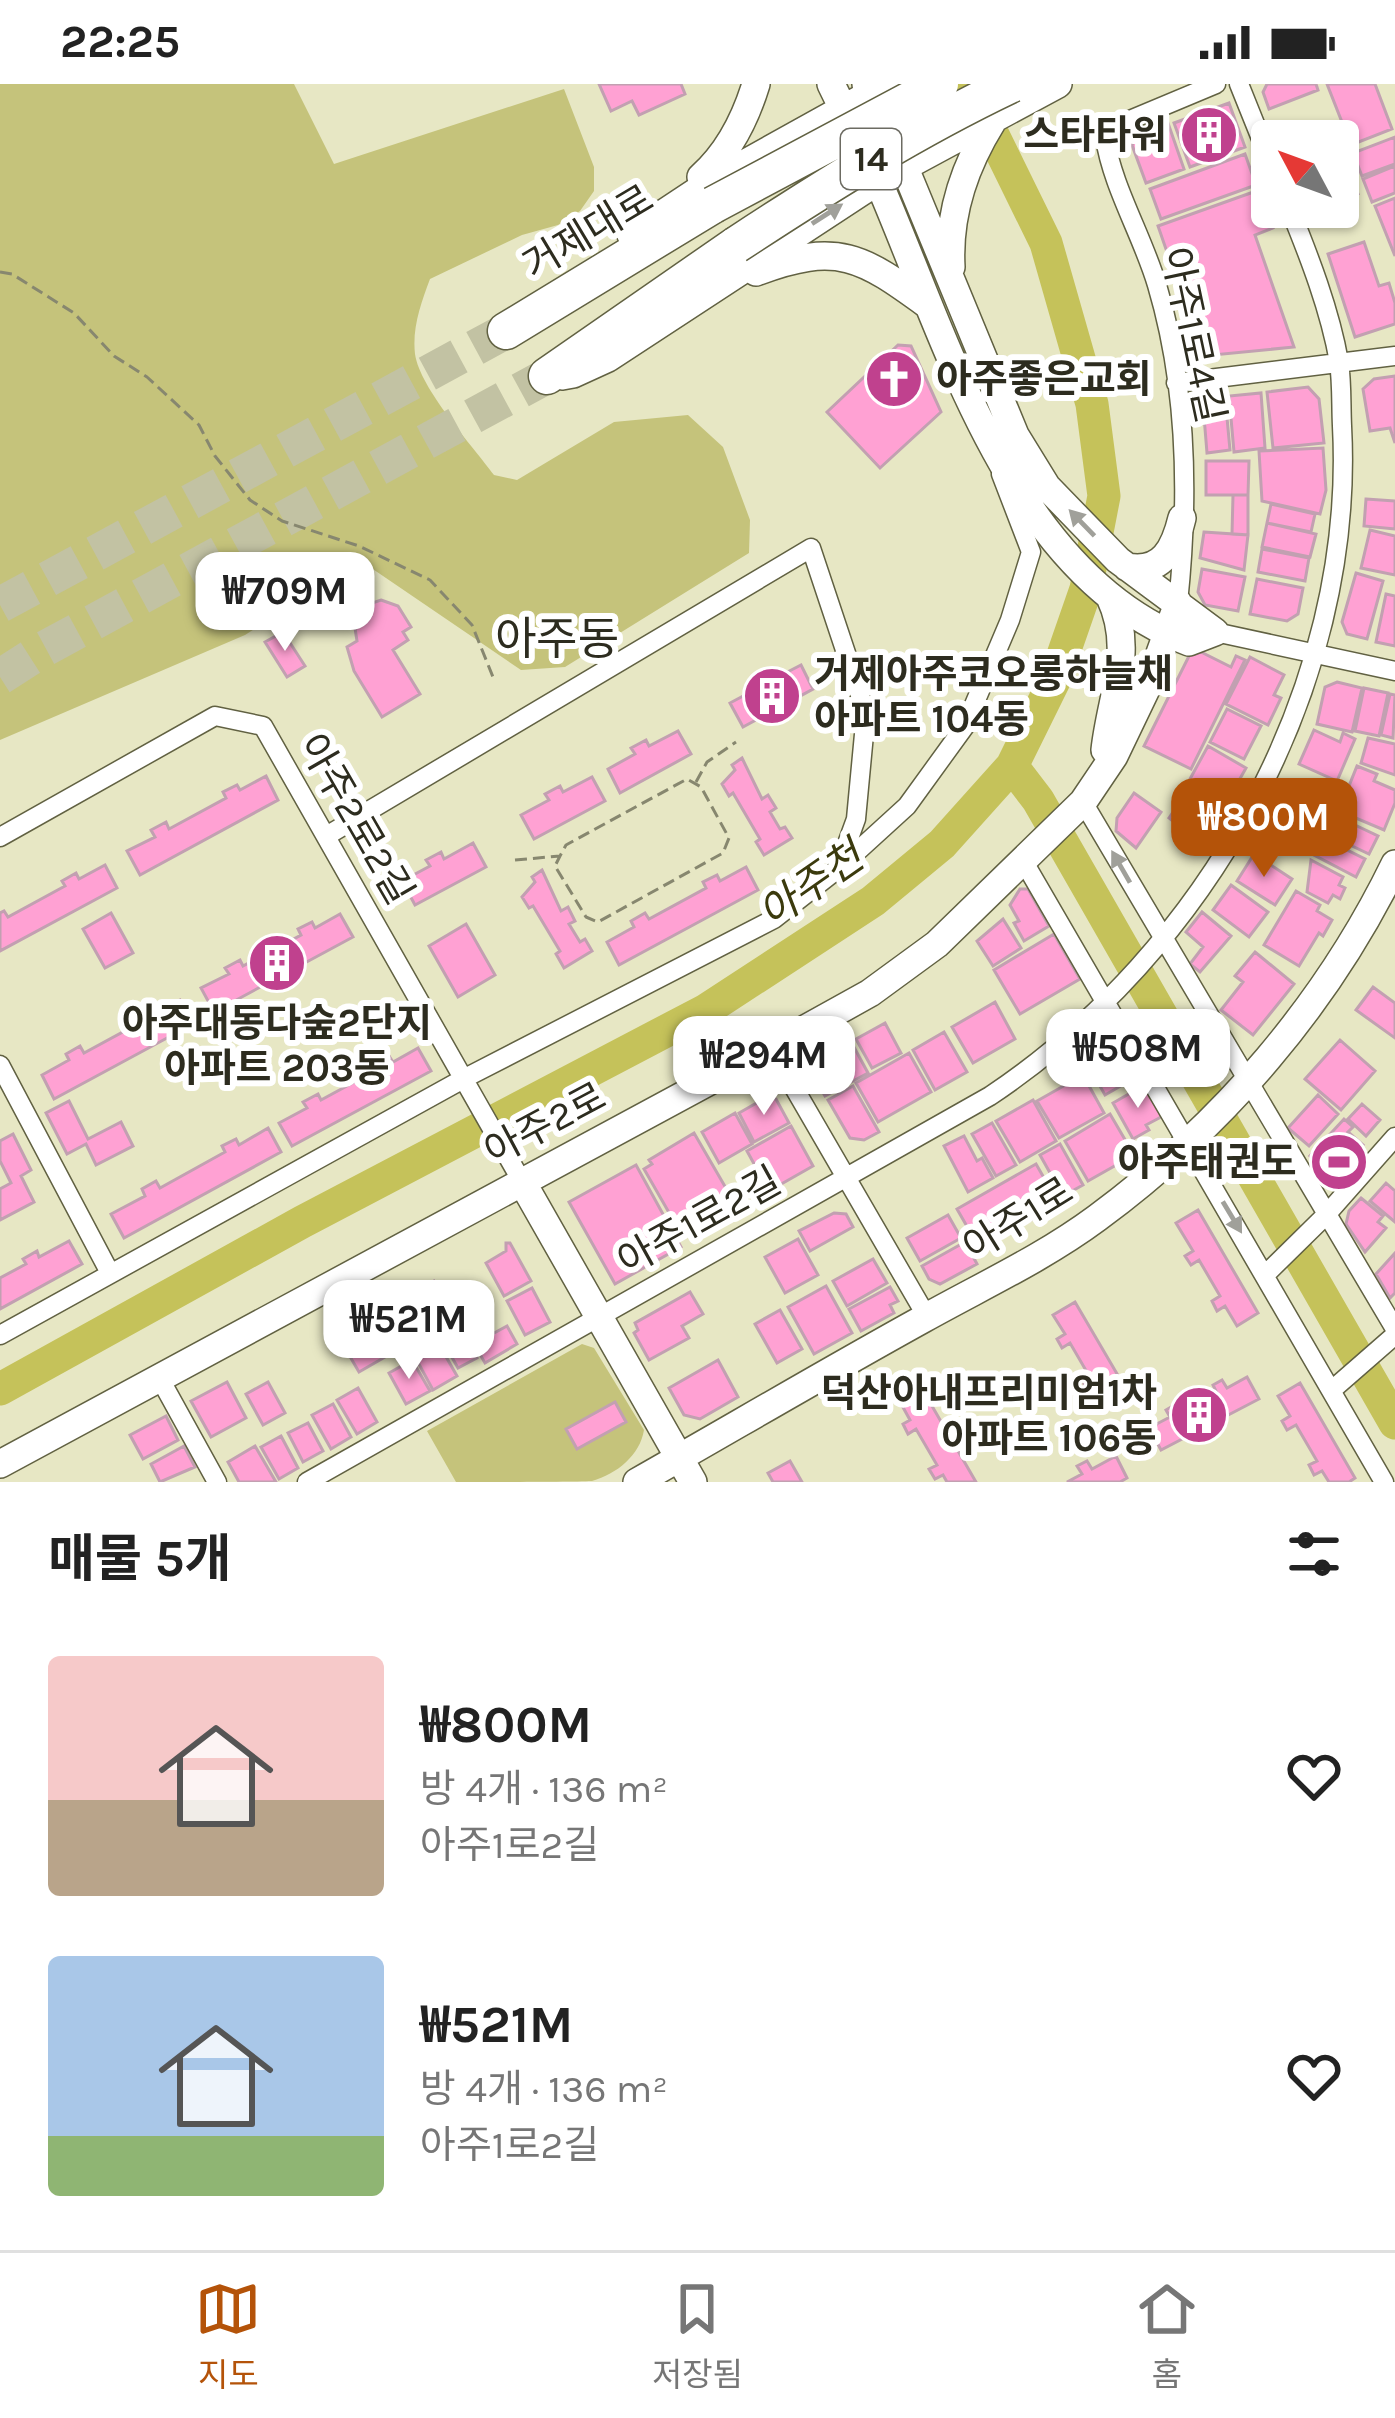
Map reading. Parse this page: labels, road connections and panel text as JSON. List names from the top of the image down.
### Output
{
  "streets": {
    "highway": ["14", "거제대로"],
    "street": [
      "아주1로4길",
      "아주2로2길",
      "아주2로",
      "아주1로",
      "아주1로2길"
    ]
  },
  "crossings": [
    ["아주1로4길", "아주2로"],
    ["아주2로2길", "아주2로"]
  ],
  "districts": ["아주동"],
  "water": ["아주천"],
  "places": {
    "building": [
      "스타타워",
      "거제아주코오롱하늘채 아파트 104동",
      "아주대동다숲2단지 아파트 203동",
      "덕산아내프리미엄1차 아파트 106동"
    ],
    "church": ["아주좋은교회"],
    "sports": ["아주태권도"]
  },
  "north": "top left",
  "page": {
    "status": "22:25",
    "price": [
      "₩709M",
      "₩800M",
      "₩508M",
      "₩294M",
      "₩521M"
    ],
    "heading": "매물 5개",
    "list": [
      {
        "name": "₩800M",
        "note": "방 4개 · 136 m² · 아주1로2길"
      },
      {
        "name": "₩521M",
        "note": "방 4개 · 136 m² · 아주1로2길"
      }
    ],
    "tabs": ["지도", "저장됨", "홈"]
  }
}
